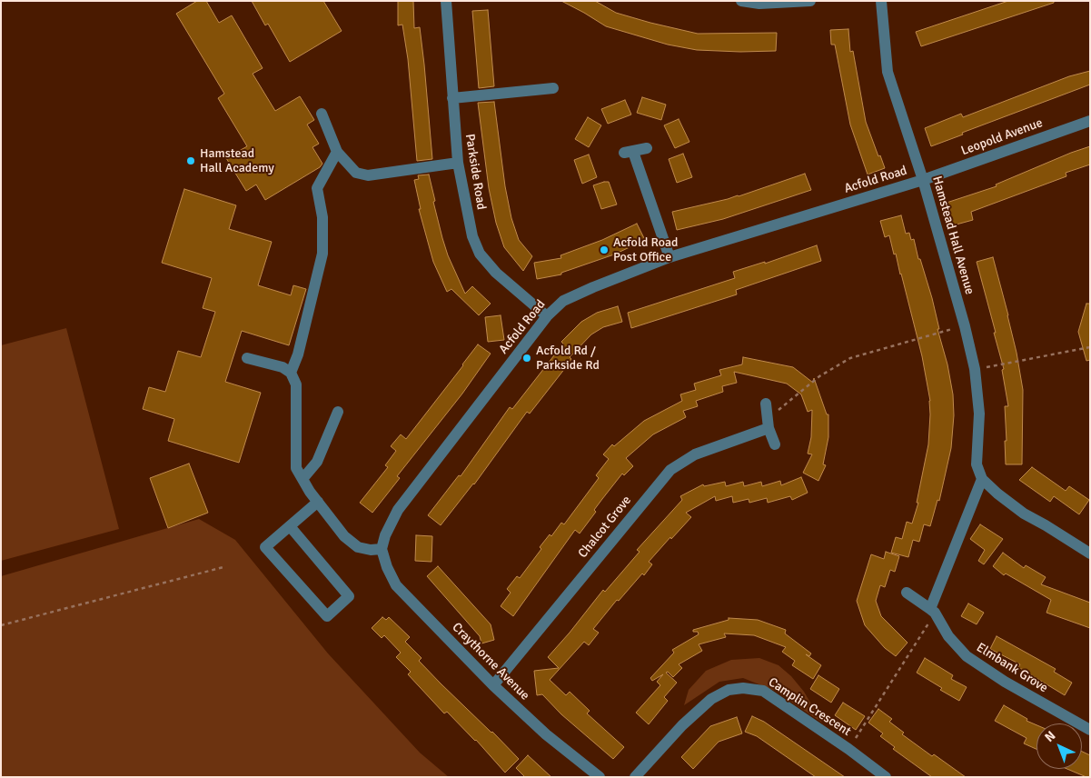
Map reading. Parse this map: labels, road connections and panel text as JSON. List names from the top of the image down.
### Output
{
  "streets": {
    "street": [
      "Leopold Avenue",
      "Parkside Road",
      "Acfold Road",
      "Hamstead Hall Avenue",
      "Chalcot Grove",
      "Craythorne Avenue",
      "Elmbank Grove",
      "Camplin Crescent"
    ]
  },
  "crossings": [
    ["Leopold Avenue", "Acfold Road"],
    ["Leopold Avenue", "Hamstead Hall Avenue"],
    ["Parkside Road", "Acfold Road"],
    ["Acfold Road", "Hamstead Hall Avenue"],
    ["Acfold Road", "Craythorne Avenue"],
    ["Chalcot Grove", "Craythorne Avenue"]
  ],
  "places": ["Hamstead Hall Academy", "Acfold Road Post Office", "Acfold Rd / Parkside Rd"],
  "north": "top left"
}
